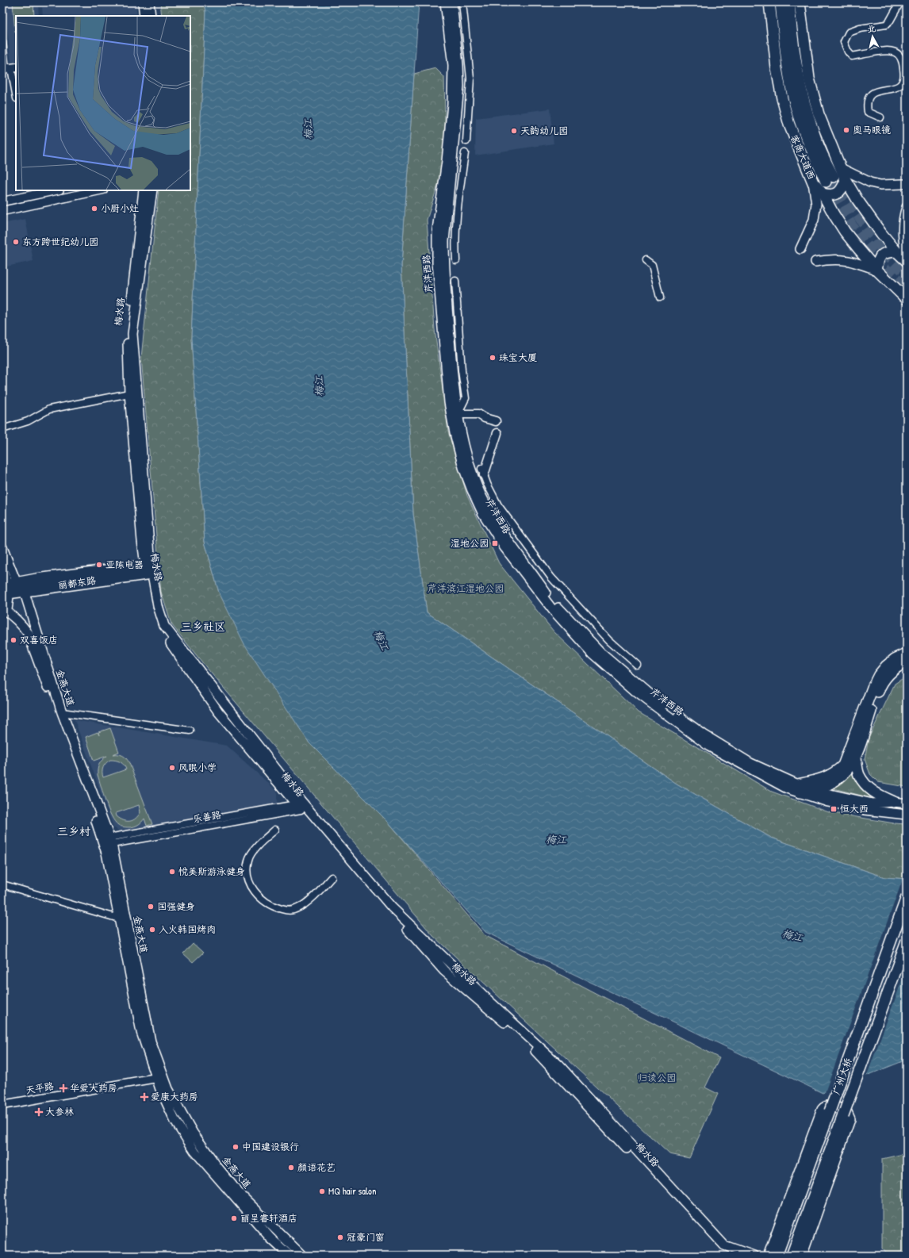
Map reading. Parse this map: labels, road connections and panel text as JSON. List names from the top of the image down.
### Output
{
  "streets": {
    "main road": [
      "客商大道西",
      "芹洋西路",
      "梅水路",
      "丽都东路",
      "金燕大道",
      "广州大桥"
    ],
    "street": ["乐善路", "天平路"]
  },
  "crossings": [
    ["梅水路", "丽都东路"],
    ["梅水路", "乐善路"],
    ["丽都东路", "金燕大道"],
    ["金燕大道", "乐善路"],
    ["金燕大道", "天平路"]
  ],
  "districts": ["三乡社区", "三乡村"],
  "water": ["梅江"],
  "parks": ["芹洋滨江湿地公园", "归读公园"],
  "places": {
    "other": [
      "奥马眼镜",
      "天韵幼儿园",
      "小厨小灶",
      "东方跨世纪幼儿园",
      "珠宝大厦",
      "亚陈电器",
      "双喜饭店",
      "风眠小学",
      "悦美斯游泳健身",
      "国强健身",
      "入火韩国烤肉",
      "中国建设银行",
      "颜语花艺",
      "MQ hair salon",
      "丽呈睿轩酒店",
      "冠豪门窗"
    ],
    "transit": ["湿地公园", "恒大西"],
    "health": ["华爱大药房", "爱康大药房", "大参林"]
  },
  "north": "top"
}
